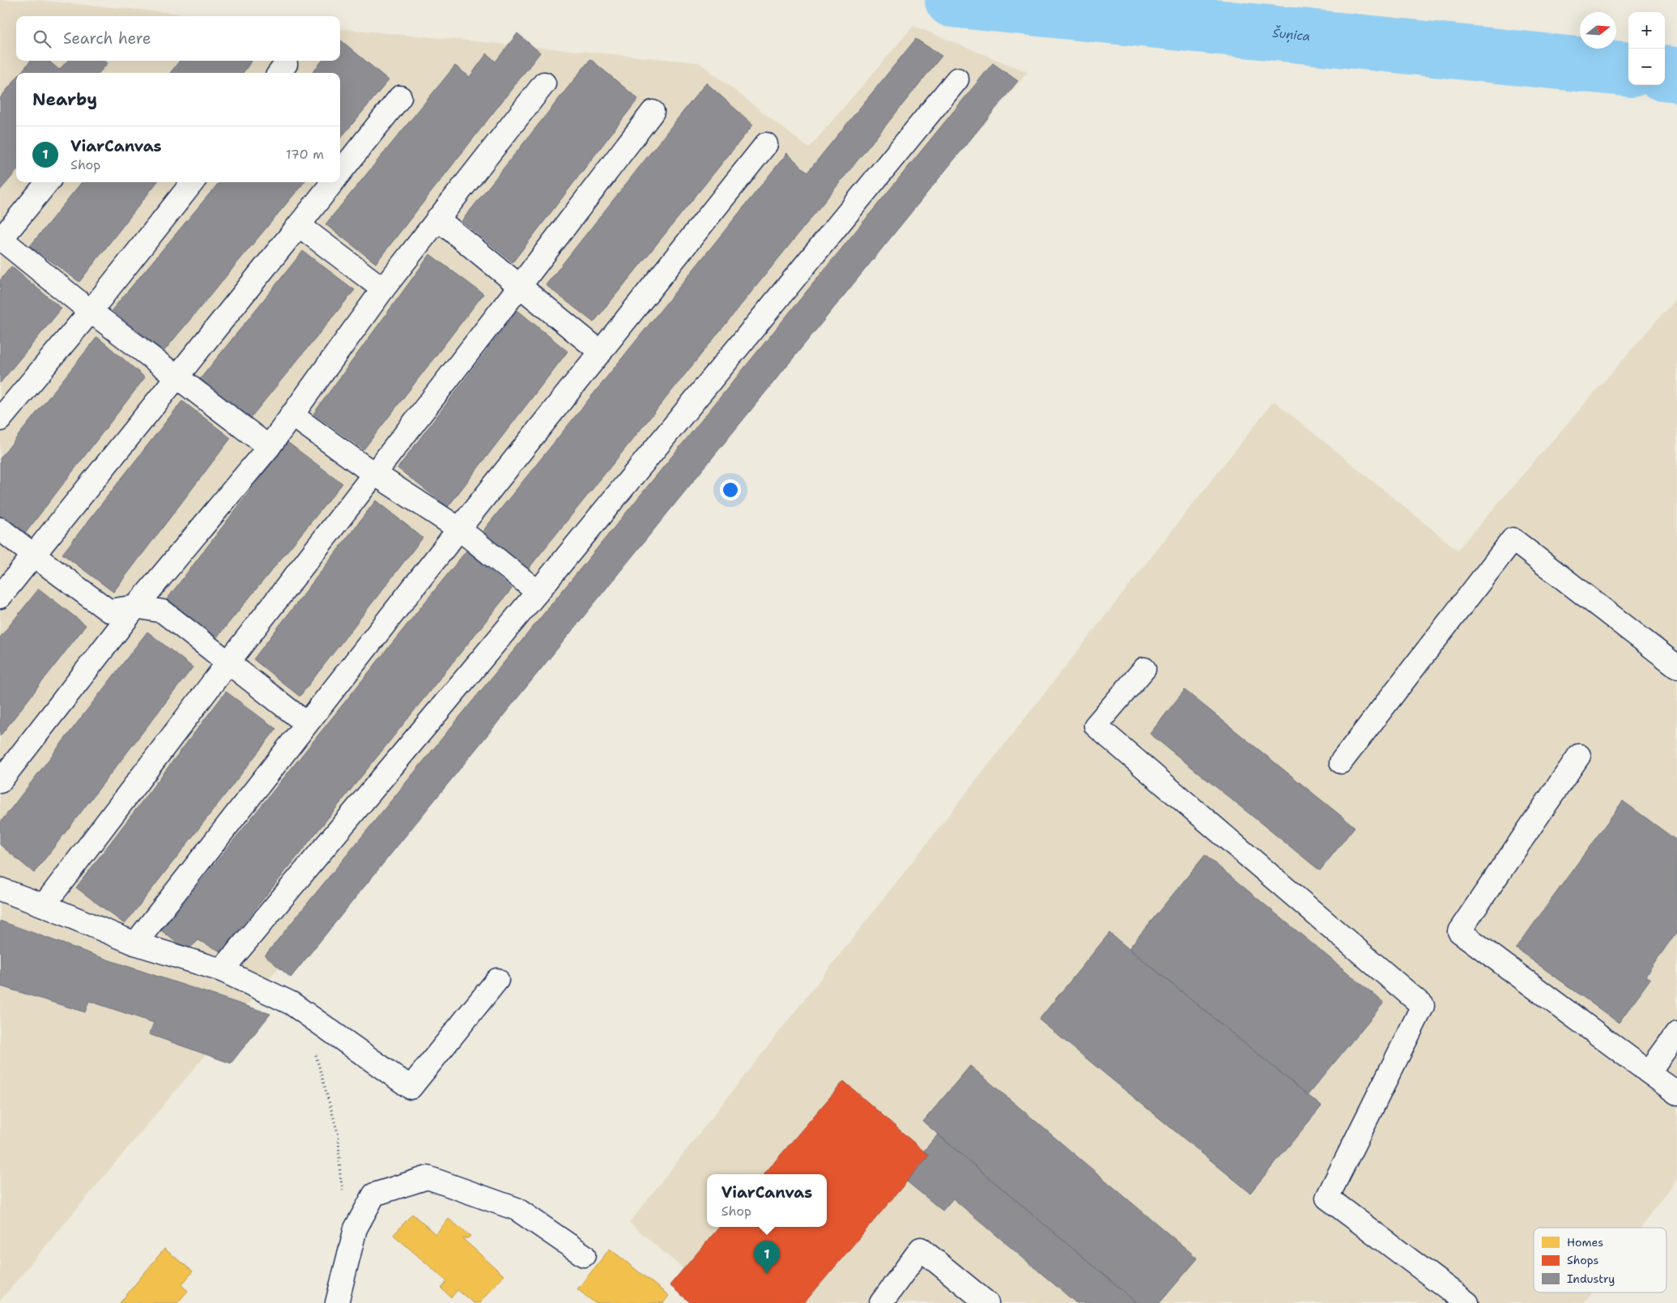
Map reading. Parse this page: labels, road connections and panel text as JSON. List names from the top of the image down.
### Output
{
  "water": ["Šuņica"],
  "legend": ["Homes", "Shops", "Industry"],
  "north": "right",
  "page": {
    "map_buttons": ["+", "−"],
    "search": "Search here",
    "heading": "Nearby",
    "list": [
      {
        "mark": "1",
        "name": "ViarCanvas",
        "note": "Shop",
        "value": "170 m"
      }
    ],
    "popup": ["ViarCanvas", "Shop"],
    "pins": "1"
  }
}
